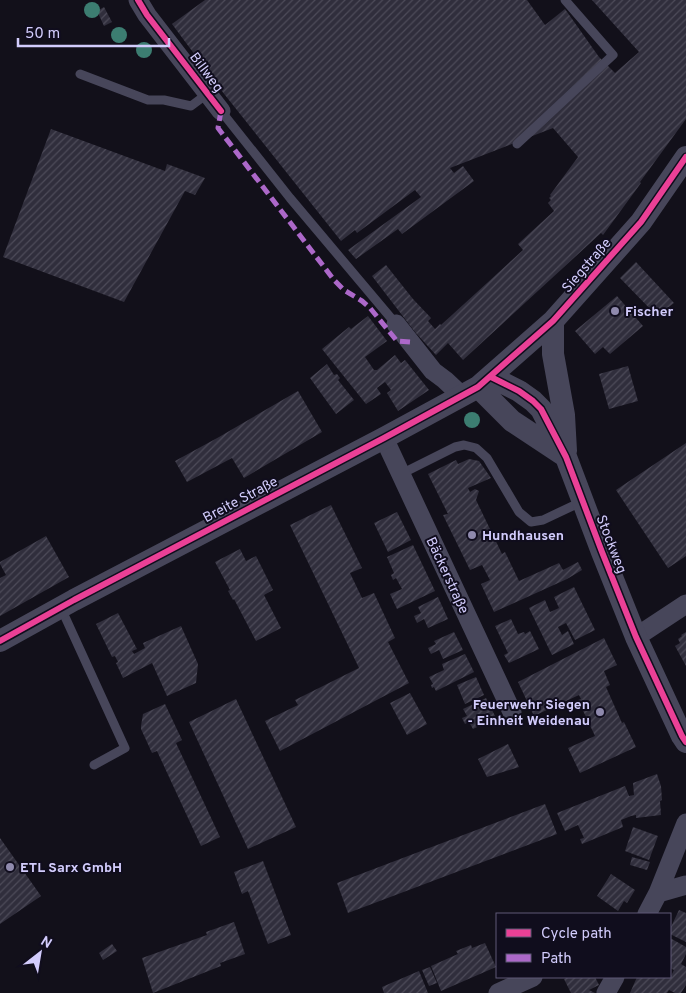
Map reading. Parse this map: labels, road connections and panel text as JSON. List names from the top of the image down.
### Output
{
  "streets": {
    "street": [
      "Billweg",
      "Siegstraße",
      "Breite Straße",
      "Stockweg",
      "Bäckerstraße"
    ]
  },
  "crossings": [
    ["Siegstraße", "Breite Straße"],
    ["Siegstraße", "Stockweg"],
    ["Breite Straße", "Bäckerstraße"]
  ],
  "places": [
    "Fischer",
    "Hundhausen",
    "Feuerwehr Siegen - Einheit Weidenau",
    "ETL Sarx GmbH"
  ],
  "legend": ["Cycle path", "Path"],
  "scale_bar": "50 m",
  "north": "top right"
}
